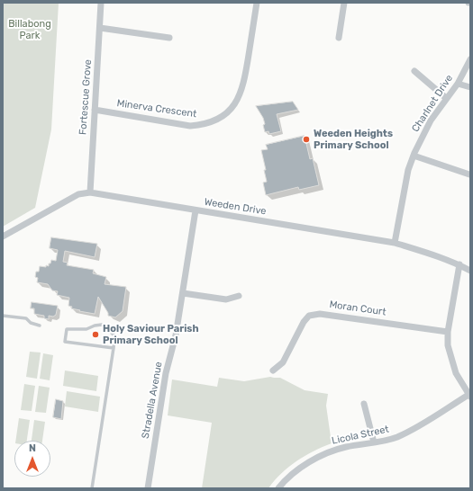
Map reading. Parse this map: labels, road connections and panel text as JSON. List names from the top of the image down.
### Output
{
  "streets": {
    "street": [
      "Fortescue Grove",
      "Charlnet Drive",
      "Minerva Crescent",
      "Weeden Drive",
      "Moran Court",
      "Stradella Avenue",
      "Licola Street"
    ]
  },
  "crossings": [
    ["Fortescue Grove", "Minerva Crescent"],
    ["Fortescue Grove", "Weeden Drive"],
    ["Charlnet Drive", "Weeden Drive"],
    ["Weeden Drive", "Stradella Avenue"]
  ],
  "parks": ["Billabong Park"],
  "places": ["Weeden Heights Primary School", "Holy Saviour Parish Primary School"],
  "north": "top"
}
